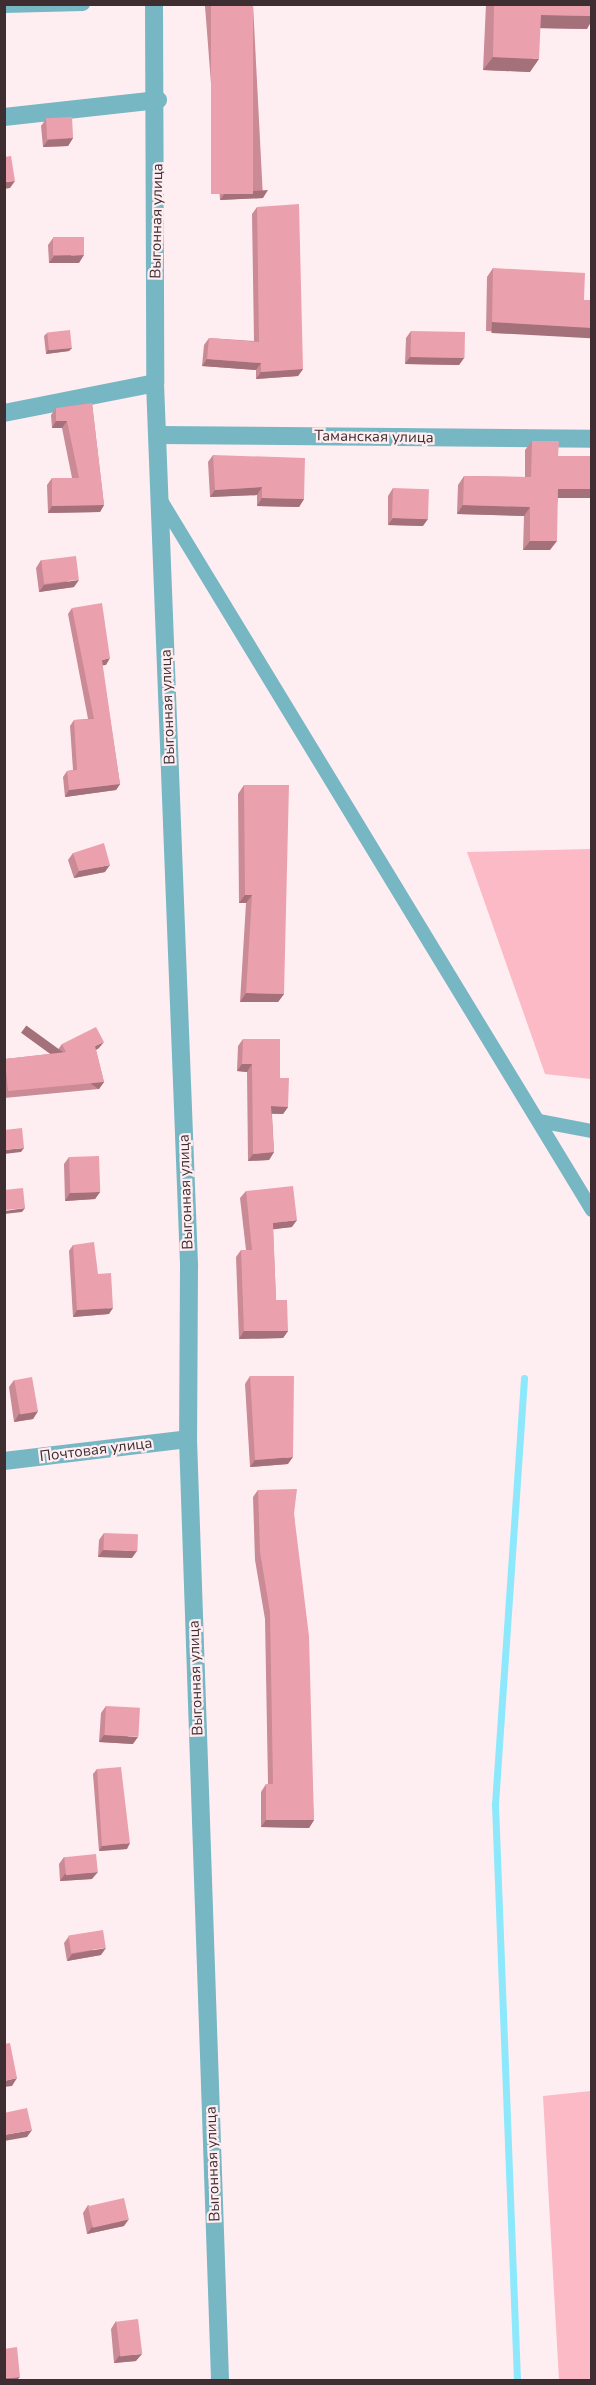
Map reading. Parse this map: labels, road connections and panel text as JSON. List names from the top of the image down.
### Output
{
  "streets": {
    "street": ["Выгонная улица", "Таманская улица", "Почтовая улица"]
  },
  "crossings": [
    ["Выгонная улица", "Таманская улица"],
    ["Выгонная улица", "Почтовая улица"]
  ]
}
